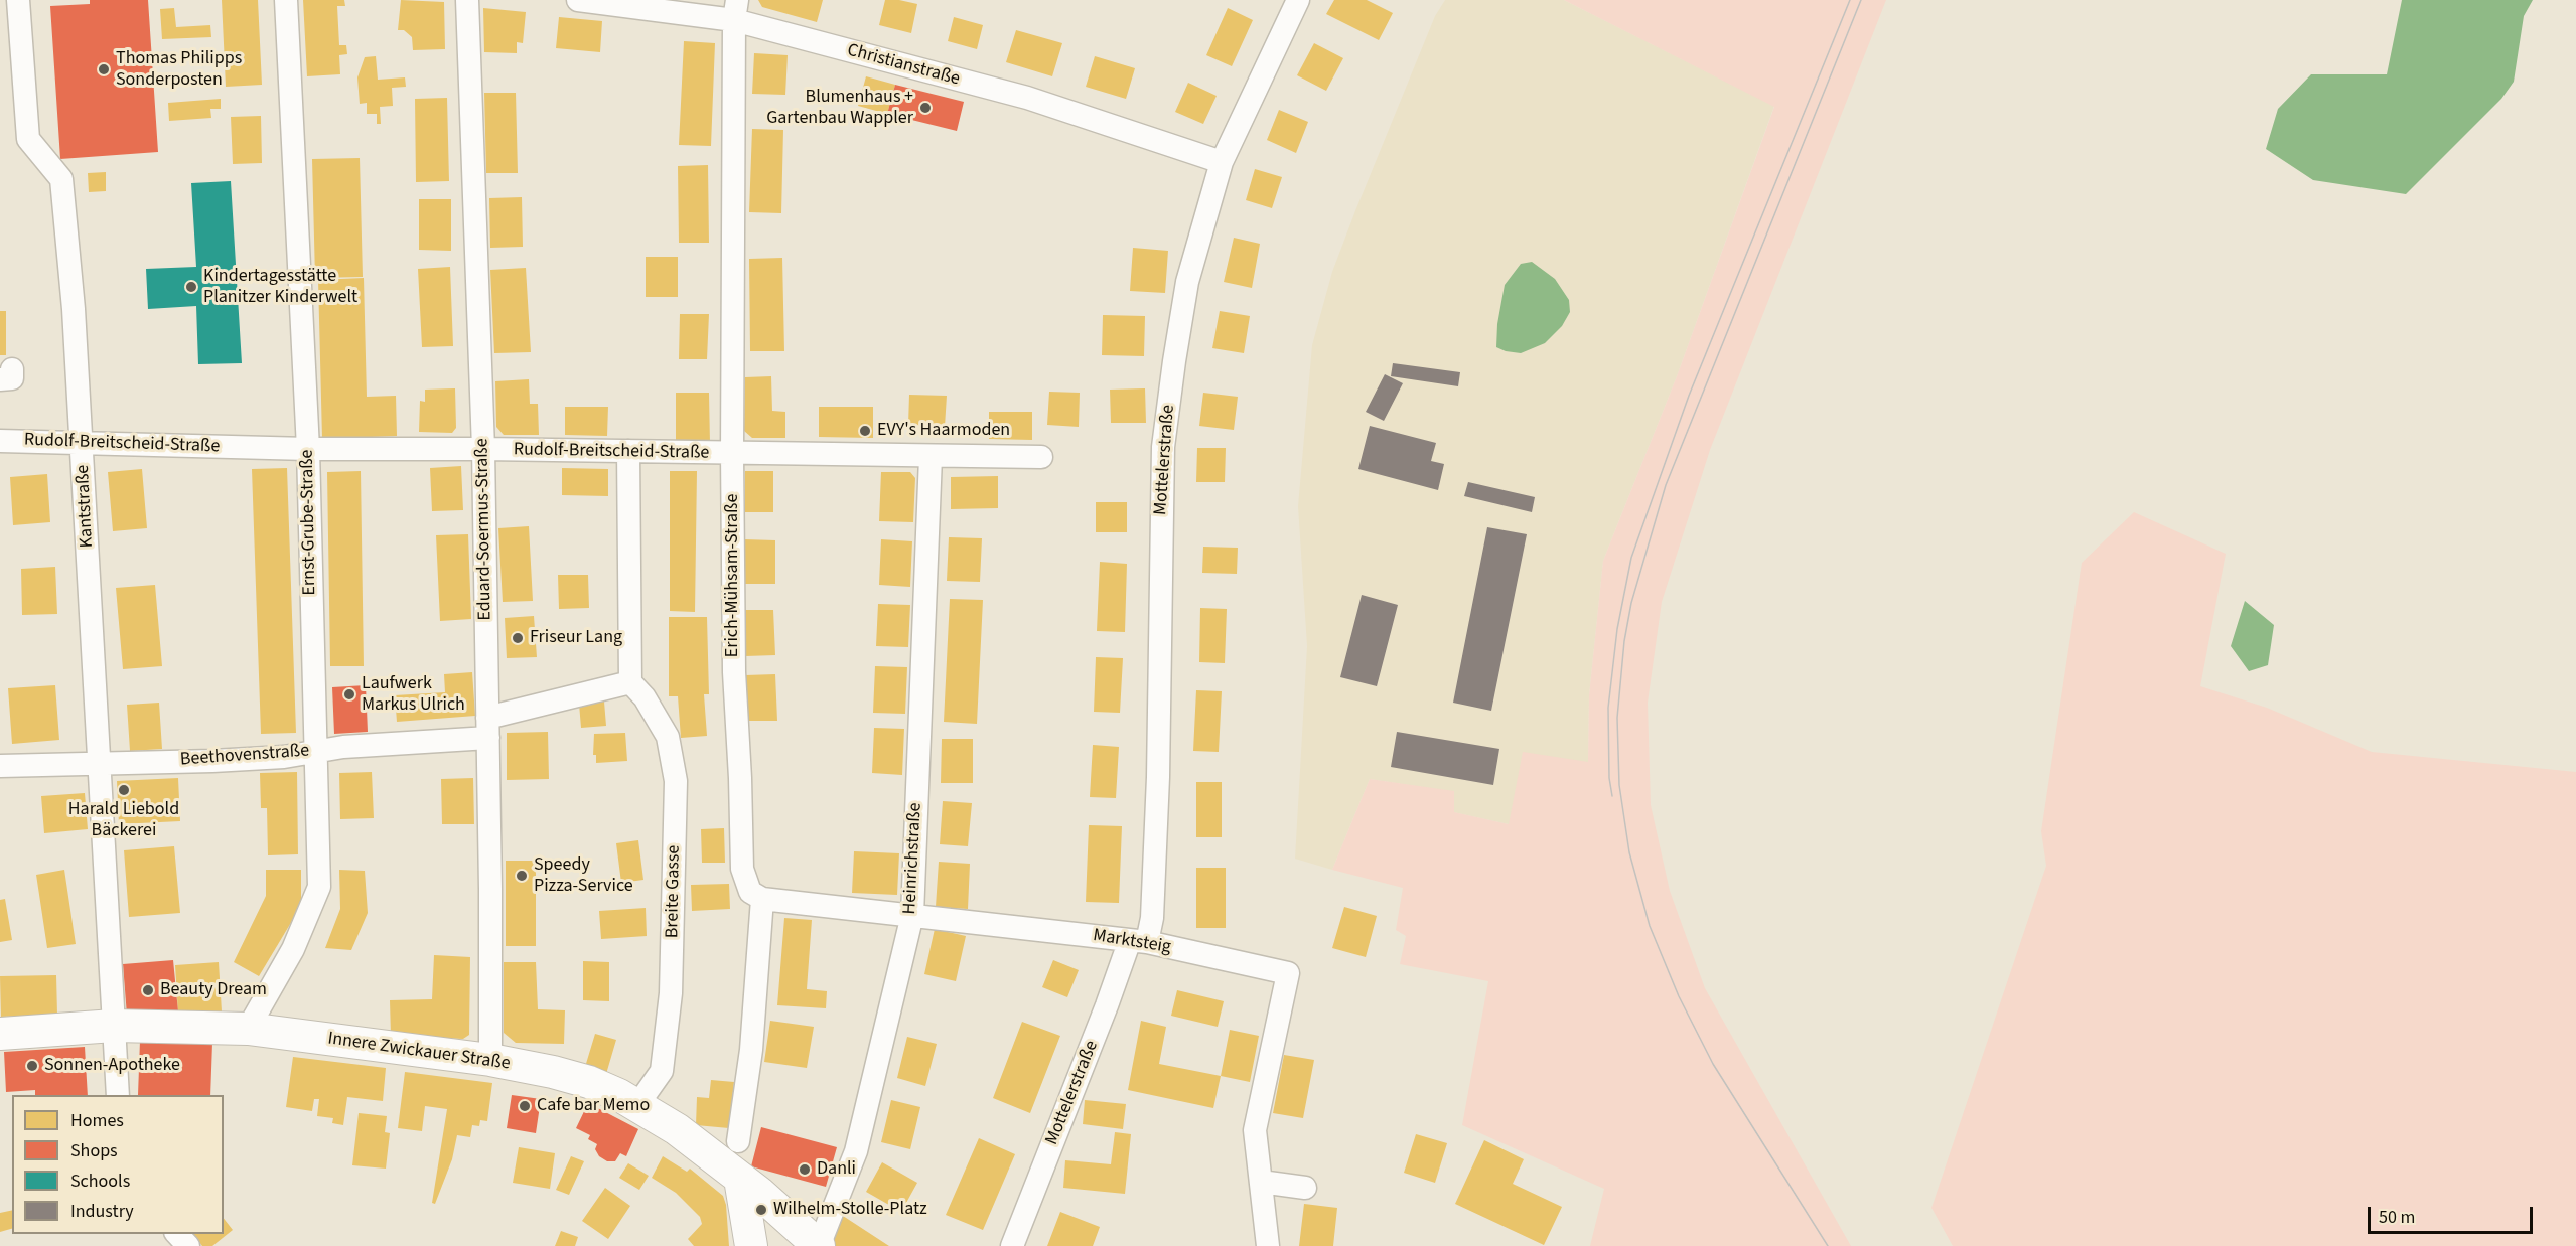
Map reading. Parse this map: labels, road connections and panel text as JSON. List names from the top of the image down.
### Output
{
  "streets": {
    "main road": ["Innere Zwickauer Straße"],
    "street": [
      "Christianstraße",
      "Rudolf-Breitscheid-Straße",
      "Mottelerstraße",
      "Kantstraße",
      "Ernst-Grube-Straße",
      "Eduard-Soermus-Straße",
      "Erich-Mühsam-Straße",
      "Beethovenstraße",
      "Heinrichstraße",
      "Breite Gasse",
      "Marktsteig"
    ]
  },
  "crossings": [
    ["Christianstraße", "Mottelerstraße"],
    ["Christianstraße", "Erich-Mühsam-Straße"],
    ["Rudolf-Breitscheid-Straße", "Kantstraße"],
    ["Rudolf-Breitscheid-Straße", "Ernst-Grube-Straße"],
    ["Rudolf-Breitscheid-Straße", "Eduard-Soermus-Straße"],
    ["Rudolf-Breitscheid-Straße", "Erich-Mühsam-Straße"],
    ["Rudolf-Breitscheid-Straße", "Heinrichstraße"],
    ["Mottelerstraße", "Marktsteig"],
    ["Kantstraße", "Beethovenstraße"],
    ["Kantstraße", "Innere Zwickauer Straße"],
    ["Ernst-Grube-Straße", "Beethovenstraße"],
    ["Ernst-Grube-Straße", "Innere Zwickauer Straße"],
    ["Eduard-Soermus-Straße", "Beethovenstraße"],
    ["Eduard-Soermus-Straße", "Innere Zwickauer Straße"],
    ["Erich-Mühsam-Straße", "Marktsteig"],
    ["Heinrichstraße", "Marktsteig"],
    ["Heinrichstraße", "Innere Zwickauer Straße"],
    ["Breite Gasse", "Innere Zwickauer Straße"]
  ],
  "places": [
    "Thomas Philipps Sonderposten",
    "Blumenhaus + Gartenbau Wappler",
    "Kindertagesstätte Planitzer Kinderwelt",
    "EVY's Haarmoden",
    "Friseur Lang",
    "Laufwerk Markus Ulrich",
    "Harald Liebold Bäckerei",
    "Speedy Pizza-Service",
    "Beauty Dream",
    "Sonnen-Apotheke",
    "Cafe bar Memo",
    "Danli",
    "Wilhelm-Stolle-Platz"
  ],
  "legend": [
    "Homes",
    "Shops",
    "Schools",
    "Industry"
  ],
  "scale_bar": "50 m"
}
